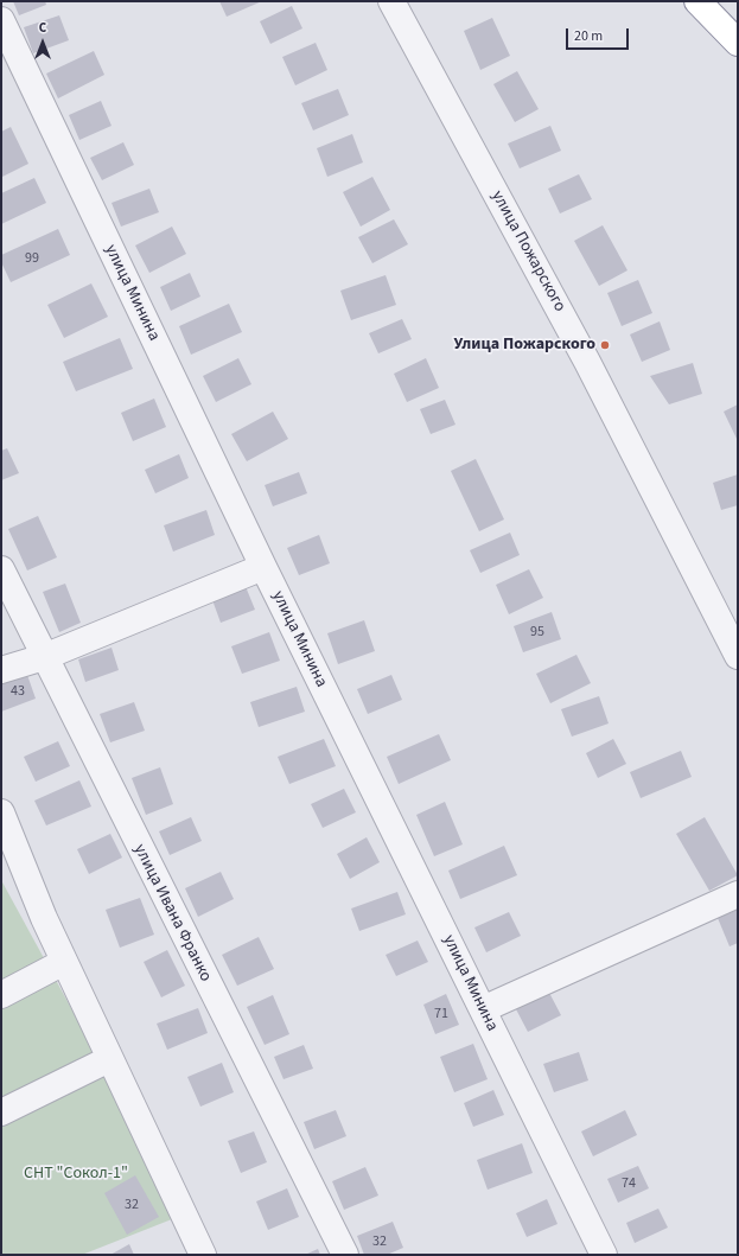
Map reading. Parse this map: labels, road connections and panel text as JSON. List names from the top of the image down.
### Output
{
  "streets": {
    "street": ["улица Пожарского", "улица Минина", "улица Ивана Франко"]
  },
  "parks": ["СНТ \"Сокол-1\""],
  "places": ["Улица Пожарского"],
  "house_numbers": [
    "99",
    "95",
    "43",
    "71",
    "74",
    "32",
    "32"
  ],
  "scale_bar": "20 m",
  "north": "top"
}
